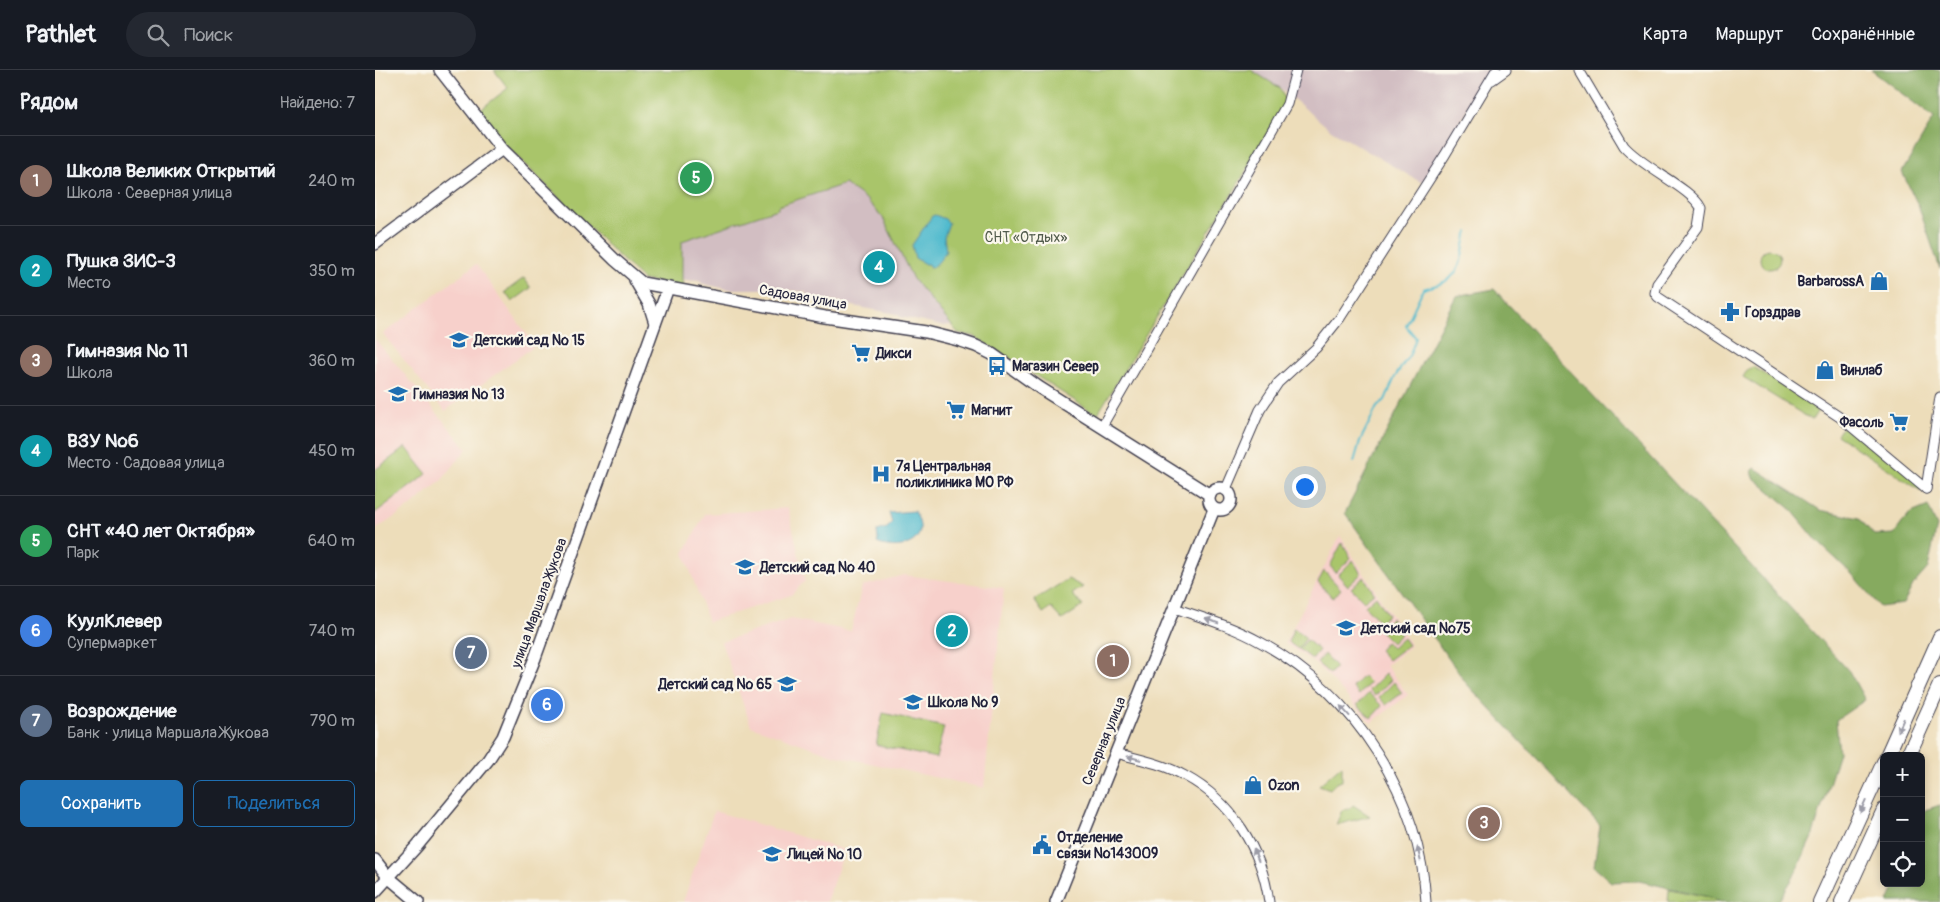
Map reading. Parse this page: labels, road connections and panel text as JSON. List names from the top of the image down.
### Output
{
  "streets": {
    "street": ["Садовая улица", "улица Маршала Жукова", "Северная улица"]
  },
  "crossings": [
    ["Садовая улица", "улица Маршала Жукова"],
    ["Садовая улица", "Северная улица"]
  ],
  "parks": ["СНТ «Отдых»"],
  "places": {
    "shop": ["BarbarossA", "Винлаб", "Ozon"],
    "pharmacy": ["Горздрав"],
    "school or university": [
      "Детский сад № 15",
      "Гимназия № 13",
      "Детский сад № 40",
      "Детский сад №75",
      "Детский сад № 65",
      "Школа № 9",
      "Лицей № 10"
    ],
    "supermarket": ["Дикси", "Магнит", "Фасоль"],
    "bus stop": ["Магазин Север"],
    "hospital": ["7я Центральная поликлиника МО РФ"],
    "public building": ["Отделение связи №143009"]
  },
  "page": {
    "header": "Pathlet",
    "search": "Поиск",
    "nav": ["Карта", "Маршрут", "Сохранённые"],
    "heading": ["Рядом", "Найдено: 7"],
    "list": [
      {
        "mark": "1",
        "name": "Школа Великих Открытий",
        "note": "Школа · Северная улица",
        "value": "240 m"
      },
      {
        "mark": "2",
        "name": "Пушка ЗИС-3",
        "note": "Место",
        "value": "350 m"
      },
      {
        "mark": "3",
        "name": "Гимназия № 11",
        "note": "Школа",
        "value": "360 m"
      },
      {
        "mark": "4",
        "name": "ВЗУ №6",
        "note": "Место · Садовая улица",
        "value": "450 m"
      },
      {
        "mark": "5",
        "name": "СНТ «40 лет Октября»",
        "note": "Парк",
        "value": "640 m"
      },
      {
        "mark": "6",
        "name": "КуулКлевер",
        "note": "Супермаркет",
        "value": "740 m"
      },
      {
        "mark": "7",
        "name": "Возрождение",
        "note": "Банк · улица Маршала Жукова",
        "value": "790 m"
      }
    ],
    "pins": [
      "5",
      "4",
      "2",
      "7",
      "1",
      "6",
      "3"
    ],
    "map_buttons": ["+", "−"],
    "buttons": ["Сохранить", "Поделиться"]
  }
}
